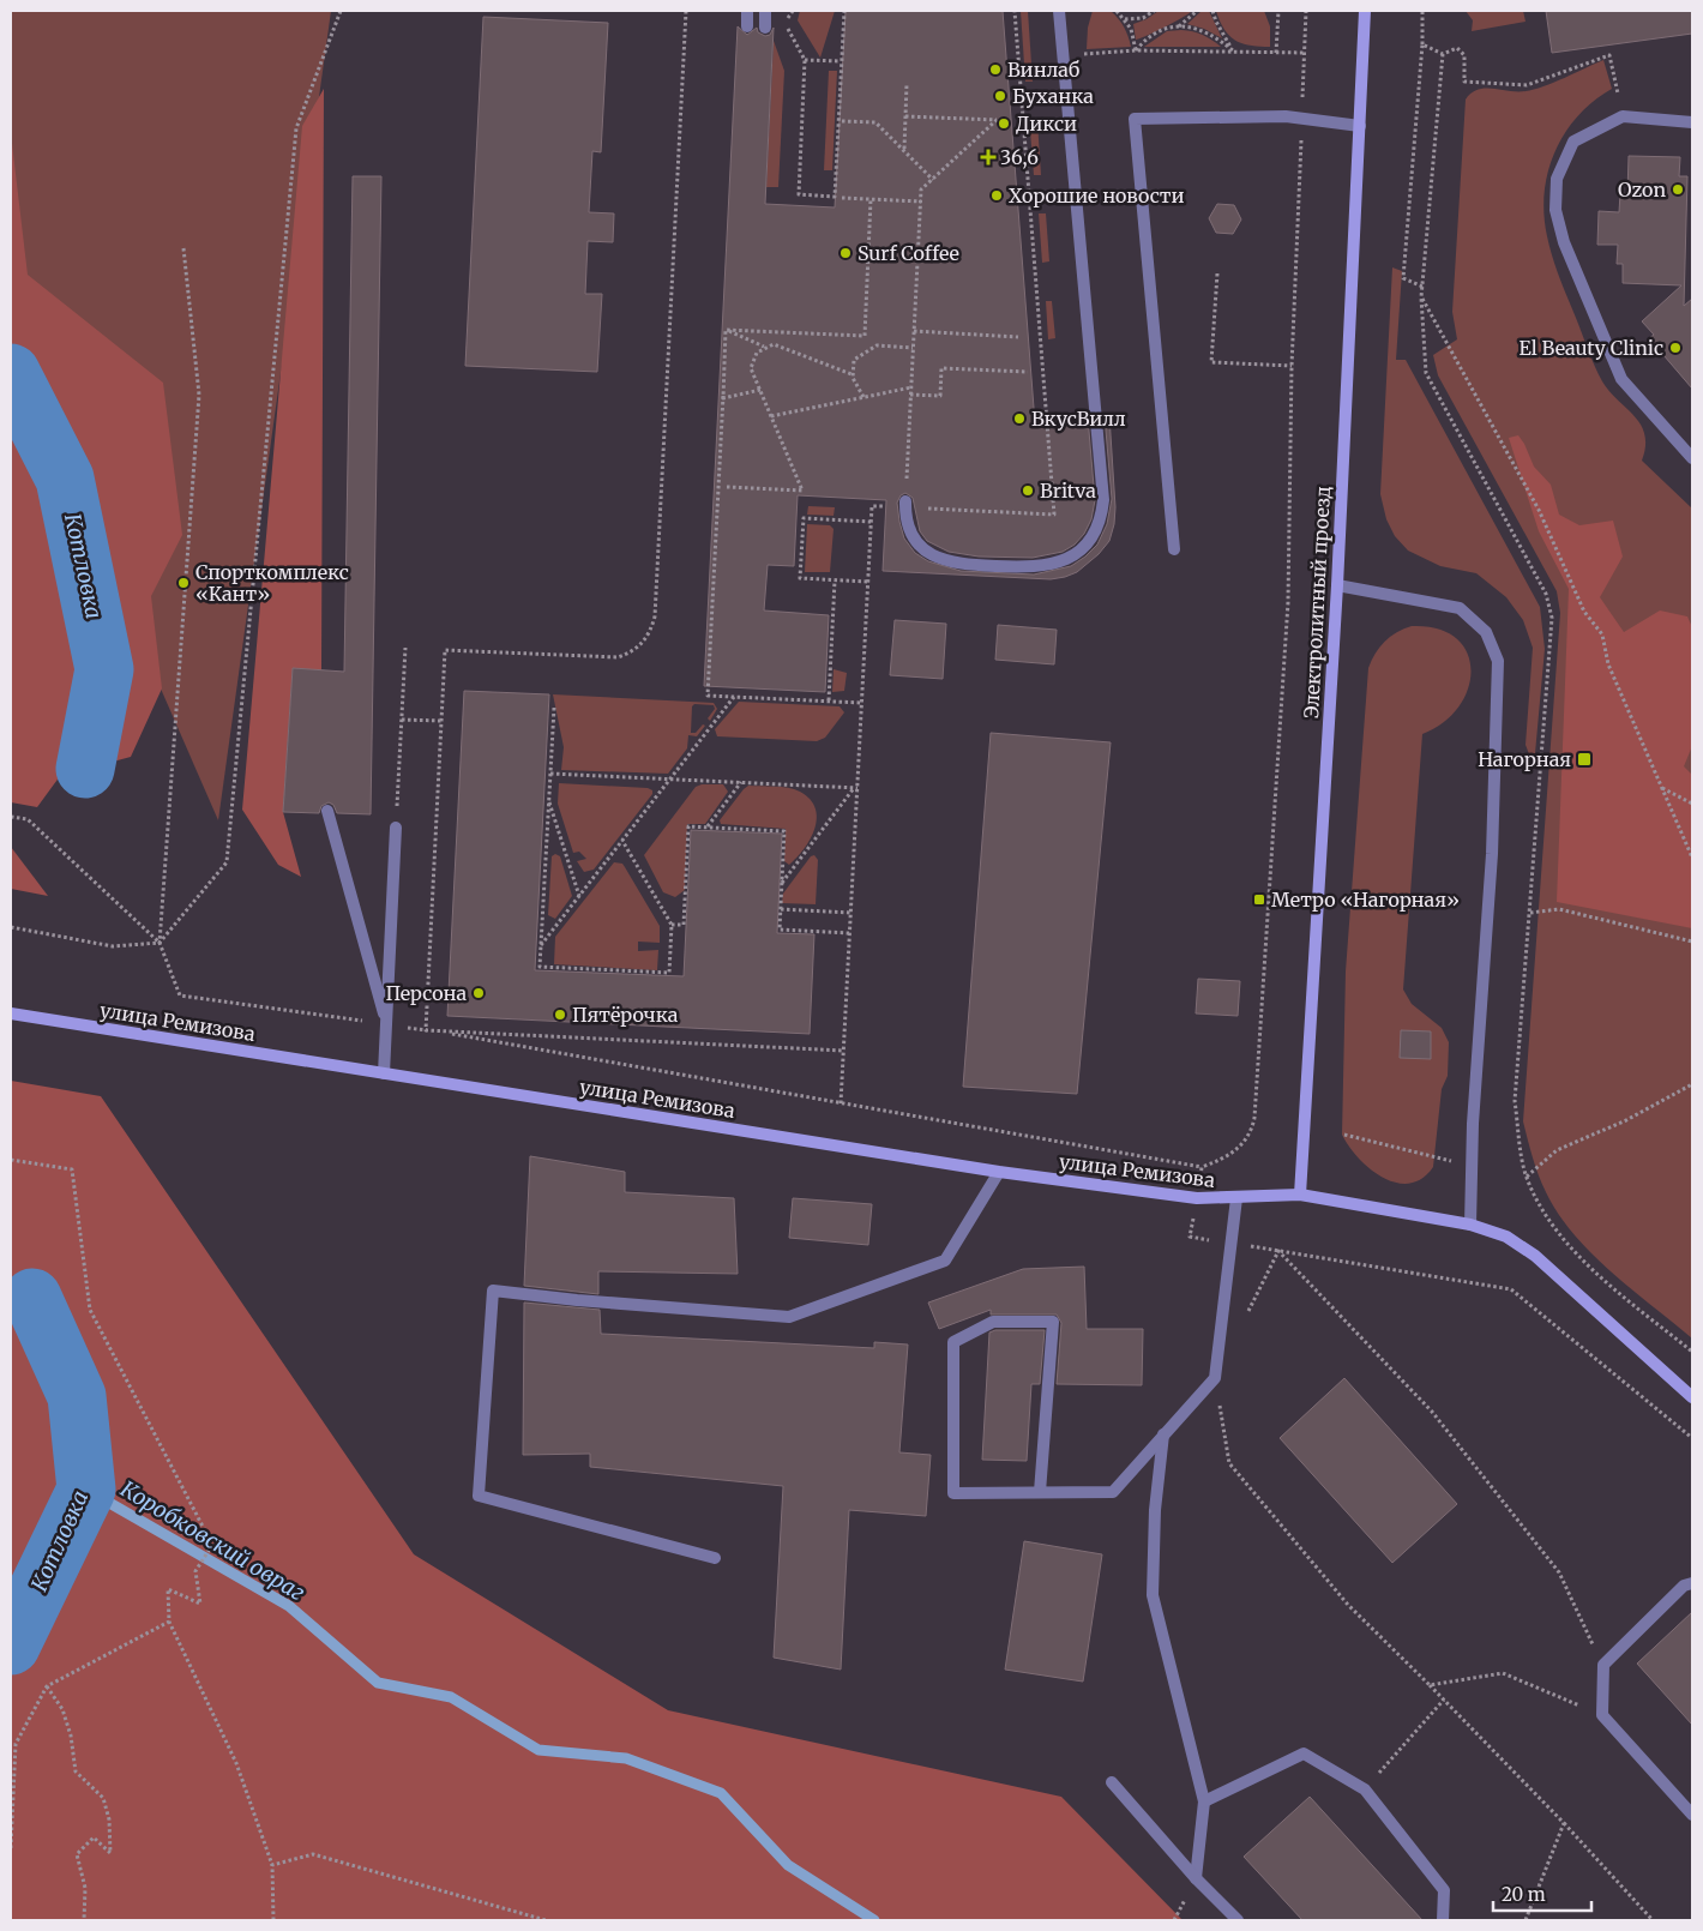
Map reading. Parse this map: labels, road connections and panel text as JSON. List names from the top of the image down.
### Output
{
  "streets": {
    "street": ["Электролитный проезд", "улица Ремизова"]
  },
  "crossings": [
    ["Электролитный проезд", "улица Ремизова"]
  ],
  "water": ["Котловка", "Коробковский овраг"],
  "places": {
    "other": [
      "Винлаб",
      "Буханка",
      "Дикси",
      "Ozon",
      "Хорошие новости",
      "Surf Coffee",
      "El Beauty Clinic",
      "ВкусВилл",
      "Britva",
      "Спорткомплекс «Кант»",
      "Персона",
      "Пятёрочка"
    ],
    "health": ["36,6"],
    "transit": ["Нагорная", "Метро «Нагорная»"]
  },
  "scale_bar": "20 m"
}
